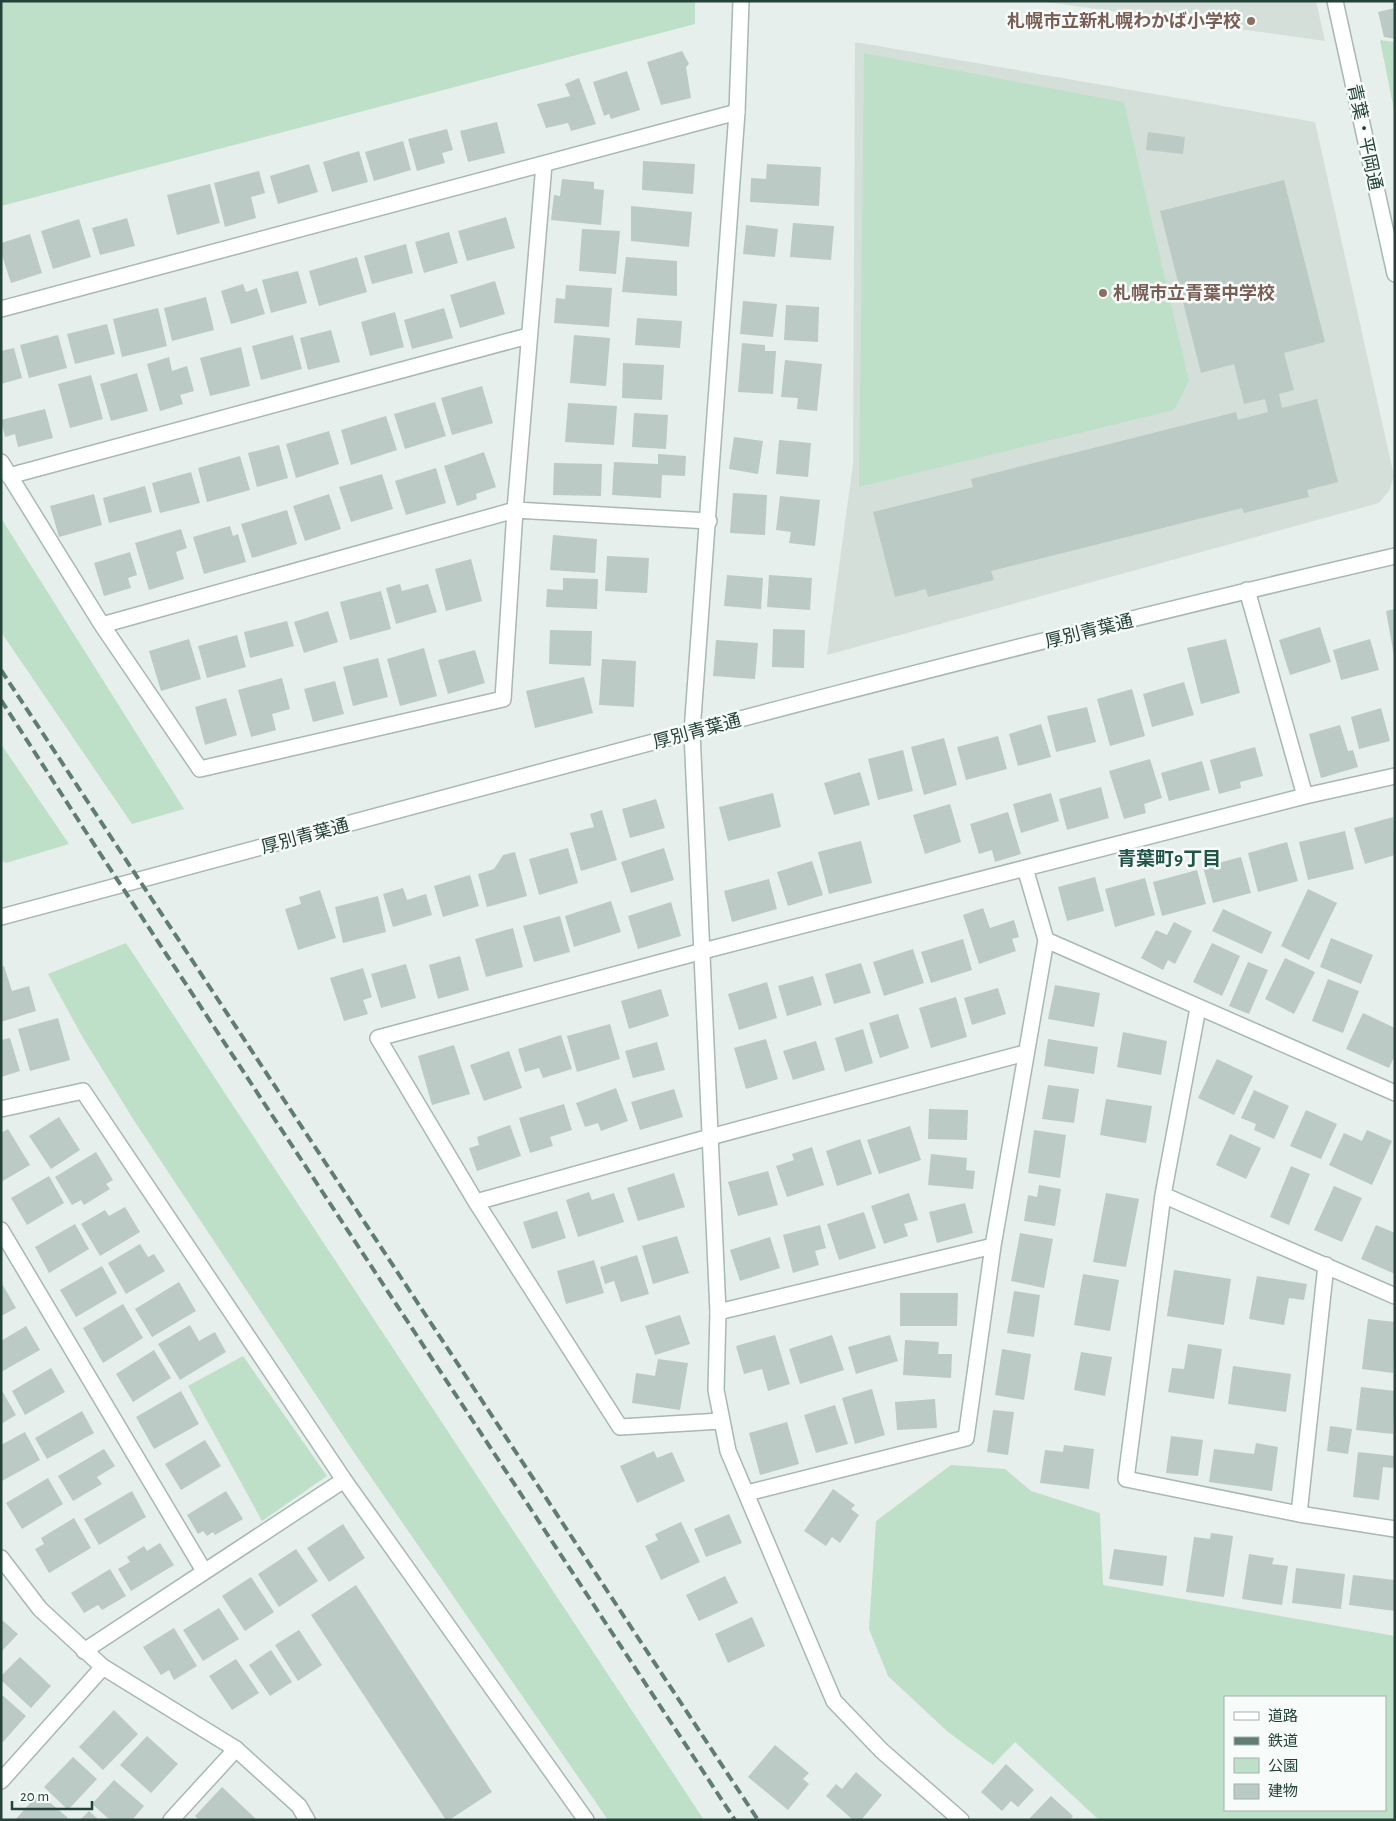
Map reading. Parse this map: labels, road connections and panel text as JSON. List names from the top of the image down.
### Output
{
  "streets": {
    "street": ["青葉・平岡通", "厚別青葉通"]
  },
  "districts": ["青葉町9丁目"],
  "places": ["札幌市立新札幌わかば小学校", "札幌市立青葉中学校"],
  "legend": [
    "道路",
    "鉄道",
    "公園",
    "建物"
  ],
  "scale_bar": "20 m"
}
